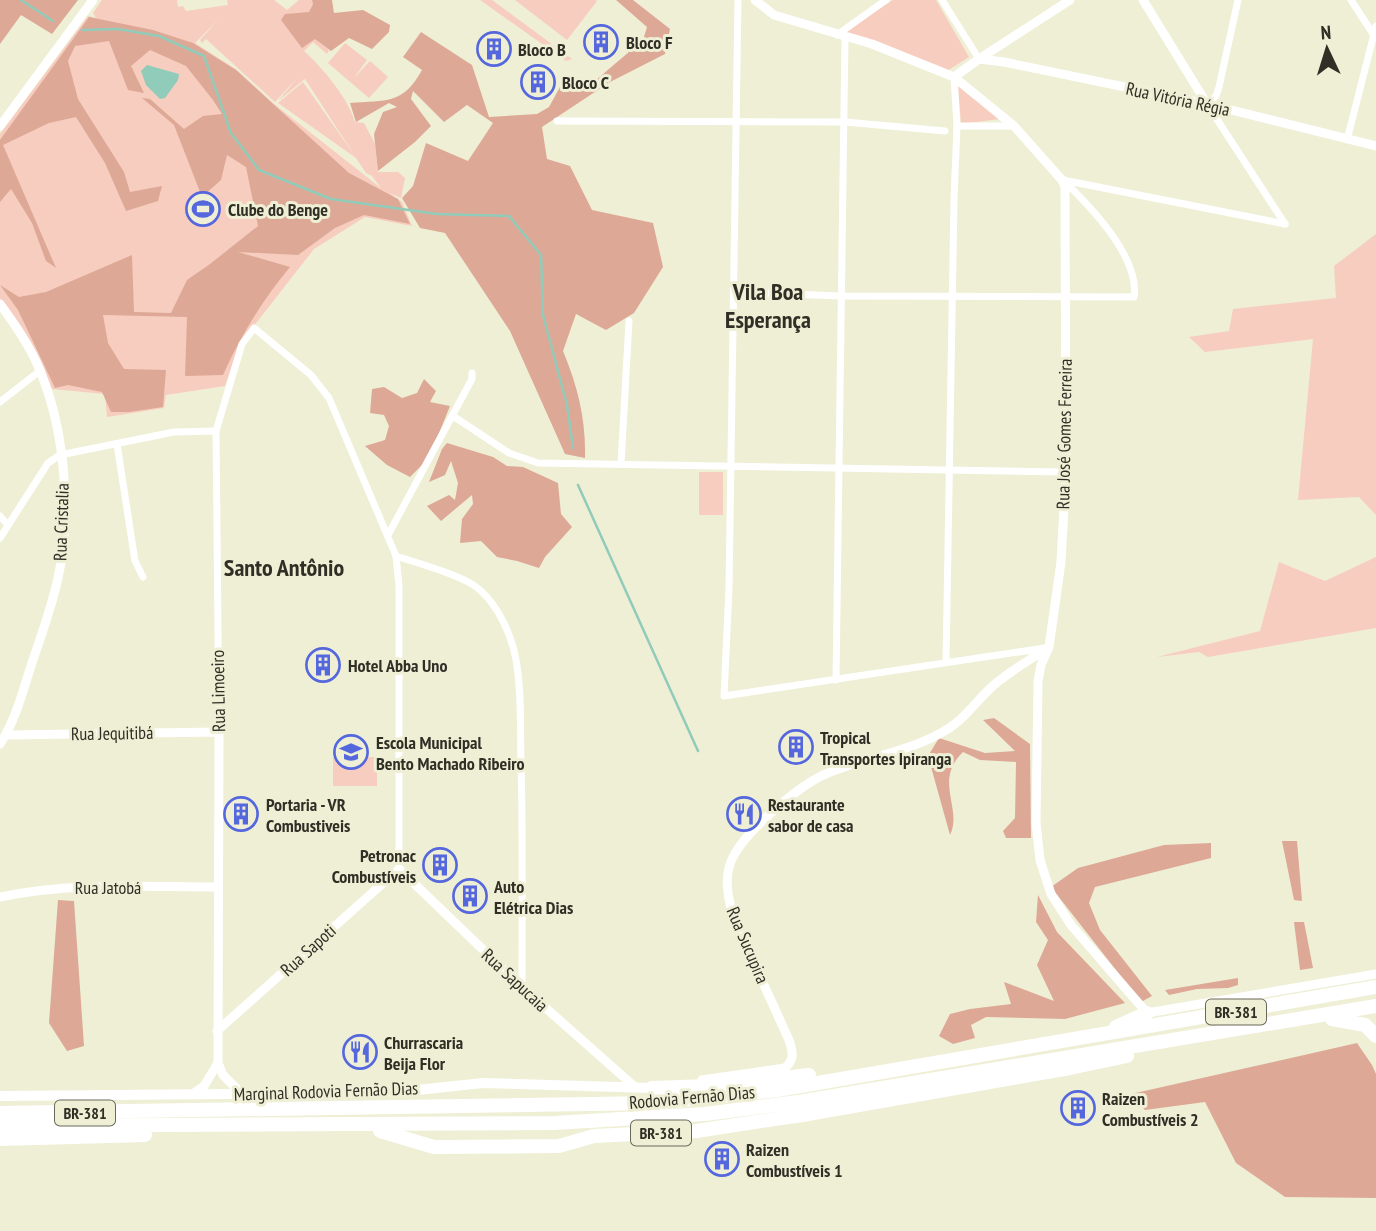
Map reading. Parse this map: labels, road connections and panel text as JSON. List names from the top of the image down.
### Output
{
  "streets": {
    "highway": ["BR-381", "Rodovia Fernão Dias"],
    "main road": ["Marginal Rodovia Fernão Dias"],
    "street": [
      "Rua Vitória Régia",
      "Rua José Gomes Ferreira",
      "Rua Cristalia",
      "Rua Limoeiro",
      "Rua Jequitibá",
      "Rua Jatobá",
      "Rua Sucupira",
      "Rua Sapoti",
      "Rua Sapucaia"
    ]
  },
  "crossings": [
    ["Rua José Gomes Ferreira", "Rua Sucupira"],
    ["Rua José Gomes Ferreira", "BR-381"],
    ["Rua Cristalia", "Rua Jequitibá"],
    ["Rua Limoeiro", "Rua Jequitibá"],
    ["Rua Limoeiro", "Rua Jatobá"],
    ["Rua Limoeiro", "Rua Sapoti"],
    ["Rua Sucupira", "BR-381"],
    ["Rua Sucupira", "Marginal Rodovia Fernão Dias"],
    ["Rua Sapoti", "Rua Sapucaia"],
    ["Rua Sapucaia", "Marginal Rodovia Fernão Dias"],
    ["BR-381", "Marginal Rodovia Fernão Dias"],
    ["BR-381", "Rodovia Fernão Dias"]
  ],
  "districts": ["Vila Boa Esperança", "Santo Antônio"],
  "places": {
    "building": [
      "Bloco F",
      "Bloco B",
      "Bloco C",
      "Hotel Abba Uno",
      "Tropical Transportes Ipiranga",
      "Portaria - VR Combustiveis",
      "Petronac Combustíveis",
      "Auto Elétrica Dias",
      "Raizen Combustíveis 2",
      "Raizen Combustíveis 1"
    ],
    "sports": ["Clube do Benge"],
    "school or university": ["Escola Municipal Bento Machado Ribeiro"],
    "restaurant": ["Restaurante sabor de casa", "Churrascaria Beija Flor"]
  },
  "north": "top"
}
